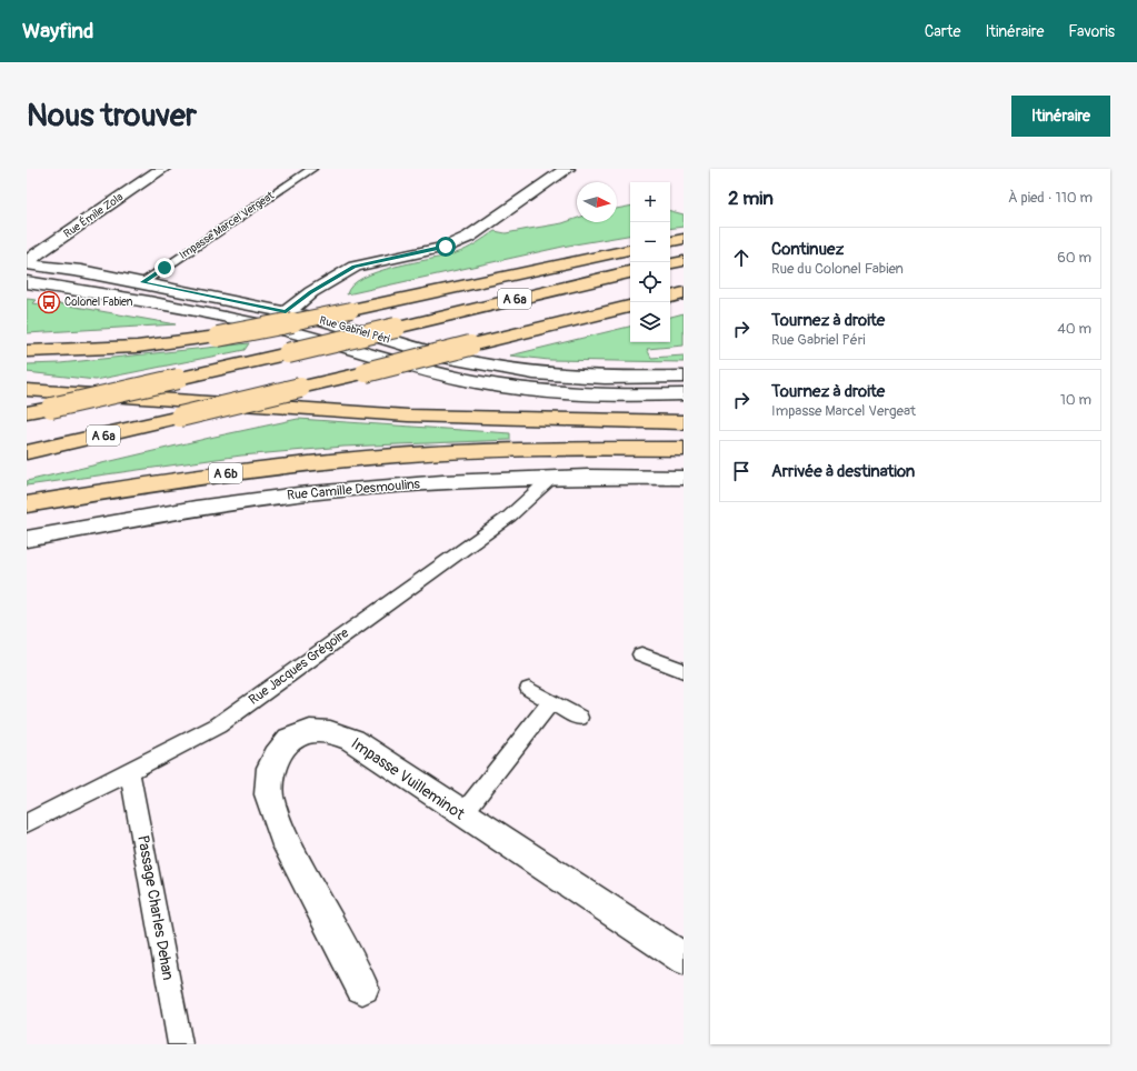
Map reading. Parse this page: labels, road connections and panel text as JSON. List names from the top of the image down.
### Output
{
  "streets": {
    "highway": ["A 6a", "A 6b"],
    "main road": [
      "Rue Émile Zola",
      "Rue Gabriel Péri",
      "Rue Camille Desmoulins",
      "Impasse Vuilleminot"
    ],
    "lane": ["Impasse Marcel Vergeat", "Rue Jacques Grégoire", "Passage Charles Dehan"]
  },
  "crossings": [
    ["Rue Émile Zola", "Rue Gabriel Péri"],
    ["Impasse Marcel Vergeat", "Rue Gabriel Péri"],
    ["Rue Camille Desmoulins", "Rue Jacques Grégoire"],
    ["Rue Jacques Grégoire", "Passage Charles Dehan"]
  ],
  "places": {
    "bus stop": ["Colonel Fabien"]
  },
  "north": "right",
  "page": {
    "header": "Wayfind",
    "nav": ["Carte", "Itinéraire", "Favoris"],
    "buttons": "Itinéraire",
    "title": "Nous trouver",
    "heading": ["2 min", "À pied · 110 m"],
    "map_buttons": ["+", "−"],
    "list": [
      ["Continuez", "Rue du Colonel Fabien", "60 m"],
      ["Tournez à droite", "Rue Gabriel Péri", "40 m"],
      ["Tournez à droite", "Impasse Marcel Vergeat", "10 m"],
      "Arrivée à destination"
    ]
  }
}
